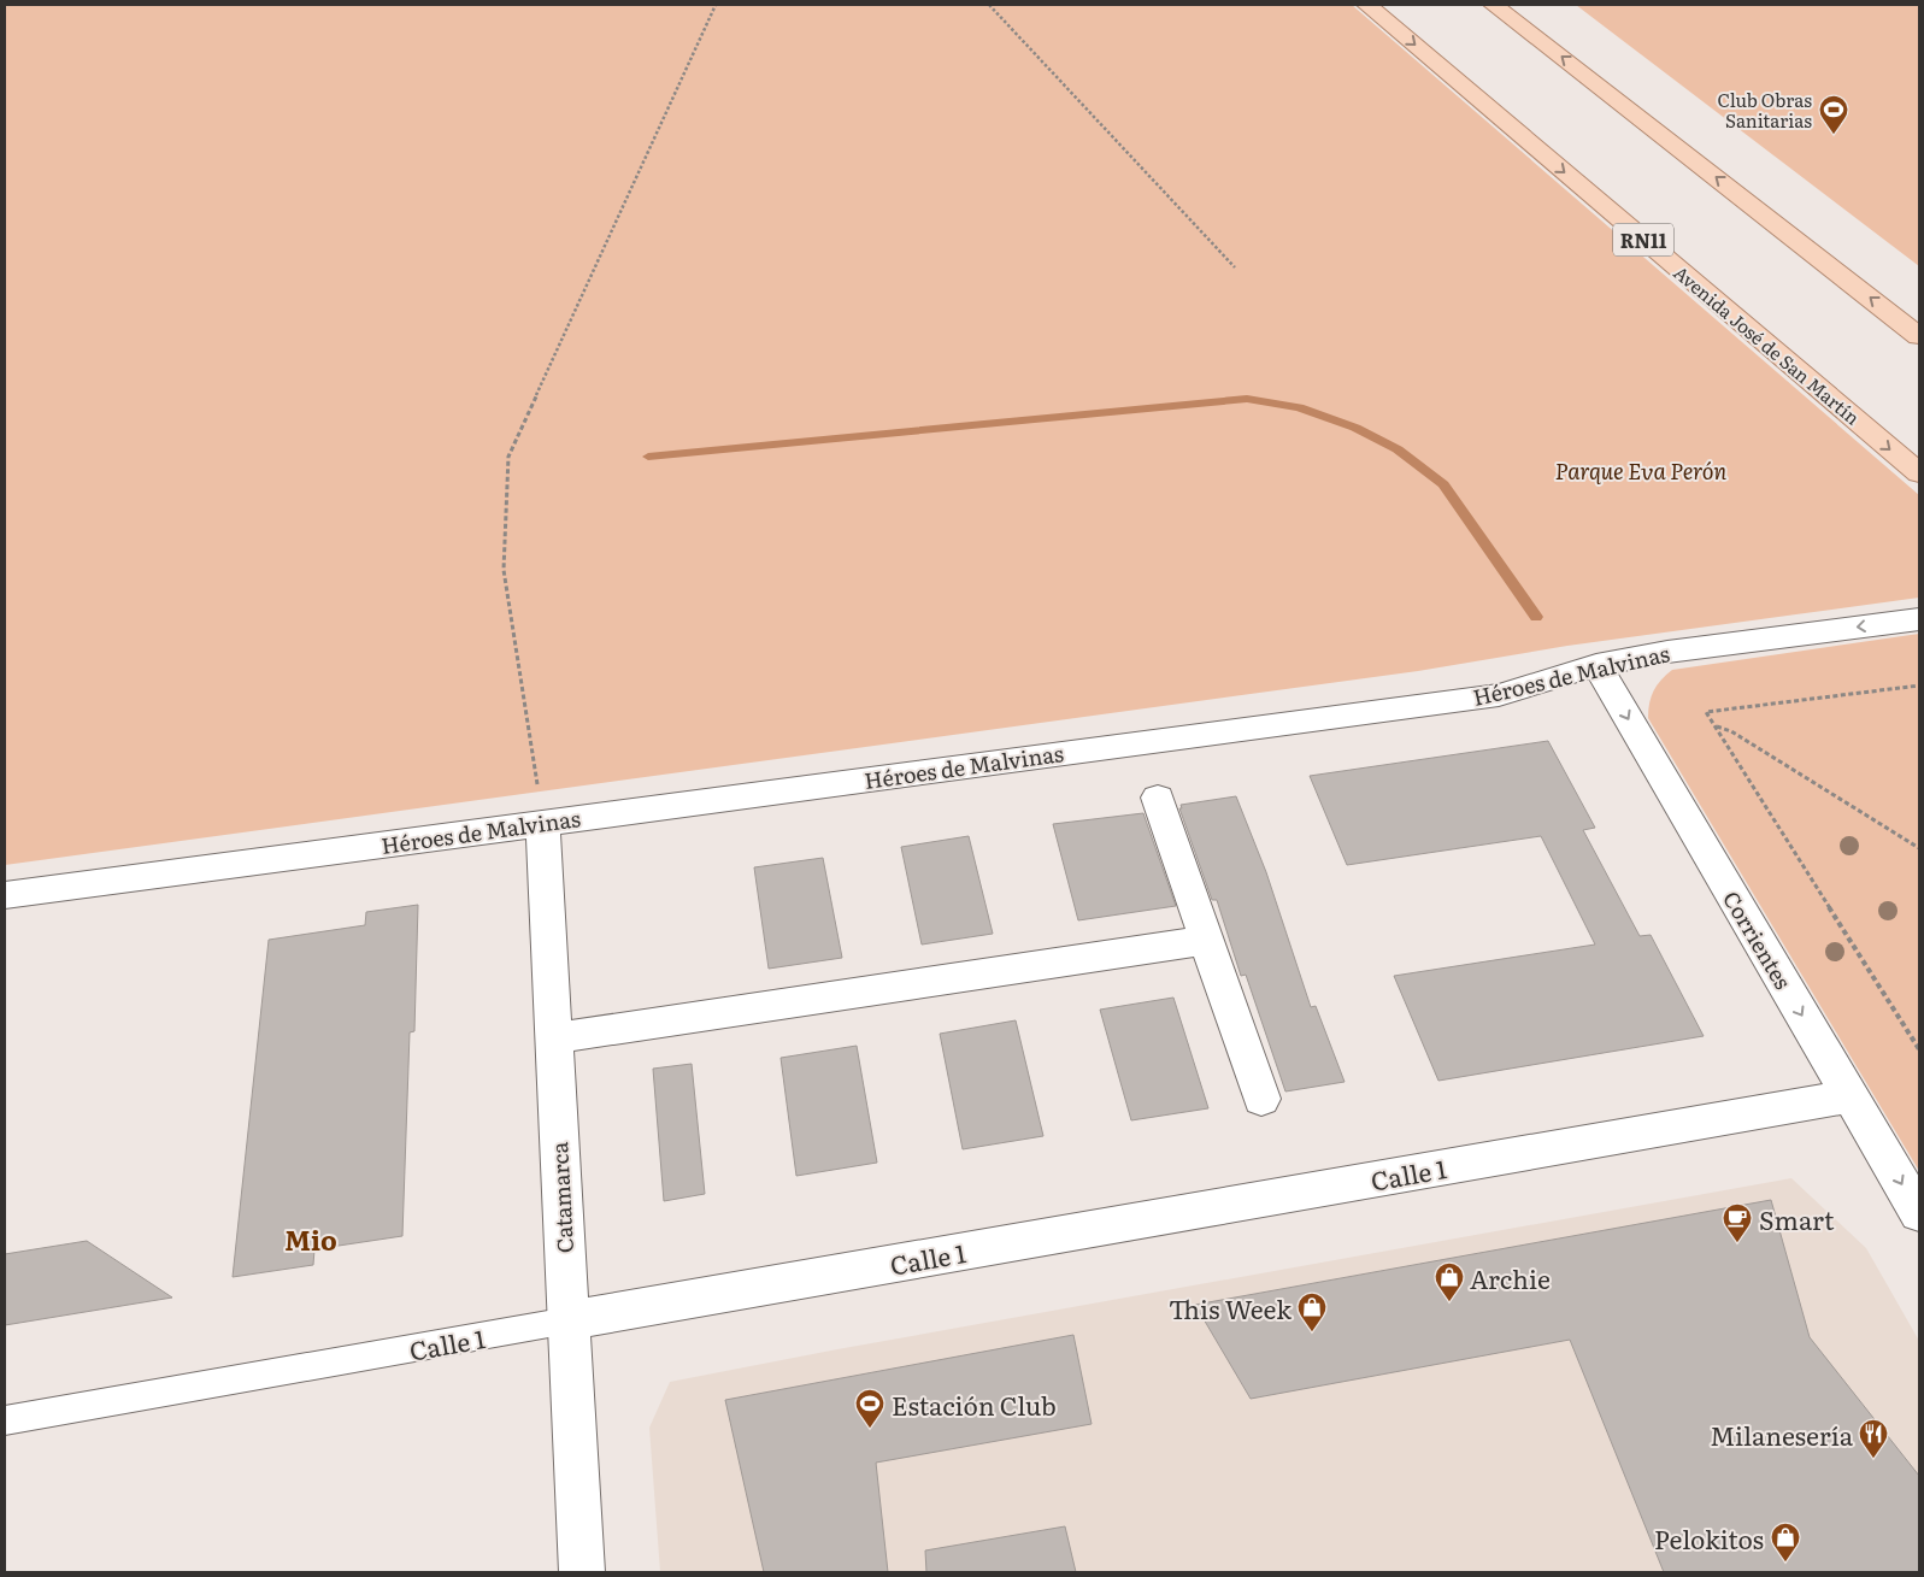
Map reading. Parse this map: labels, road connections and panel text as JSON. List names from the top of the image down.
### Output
{
  "streets": {
    "main road": ["RN11", "Avenida José de San Martín"],
    "street": [
      "Héroes de Malvinas",
      "Corrientes",
      "Calle 1",
      "Catamarca"
    ]
  },
  "crossings": [
    ["Héroes de Malvinas", "Corrientes"],
    ["Héroes de Malvinas", "Catamarca"],
    ["Corrientes", "Calle 1"],
    ["Calle 1", "Catamarca"]
  ],
  "one_way": ["Corrientes"],
  "districts": ["Mio"],
  "parks": ["Parque Eva Perón"],
  "places": {
    "sports": ["Club Obras Sanitarias", "Estación Club"],
    "cafe": ["Smart"],
    "shop": ["Archie", "This Week", "Pelokitos"],
    "restaurant": ["Milanesería"]
  }
}
